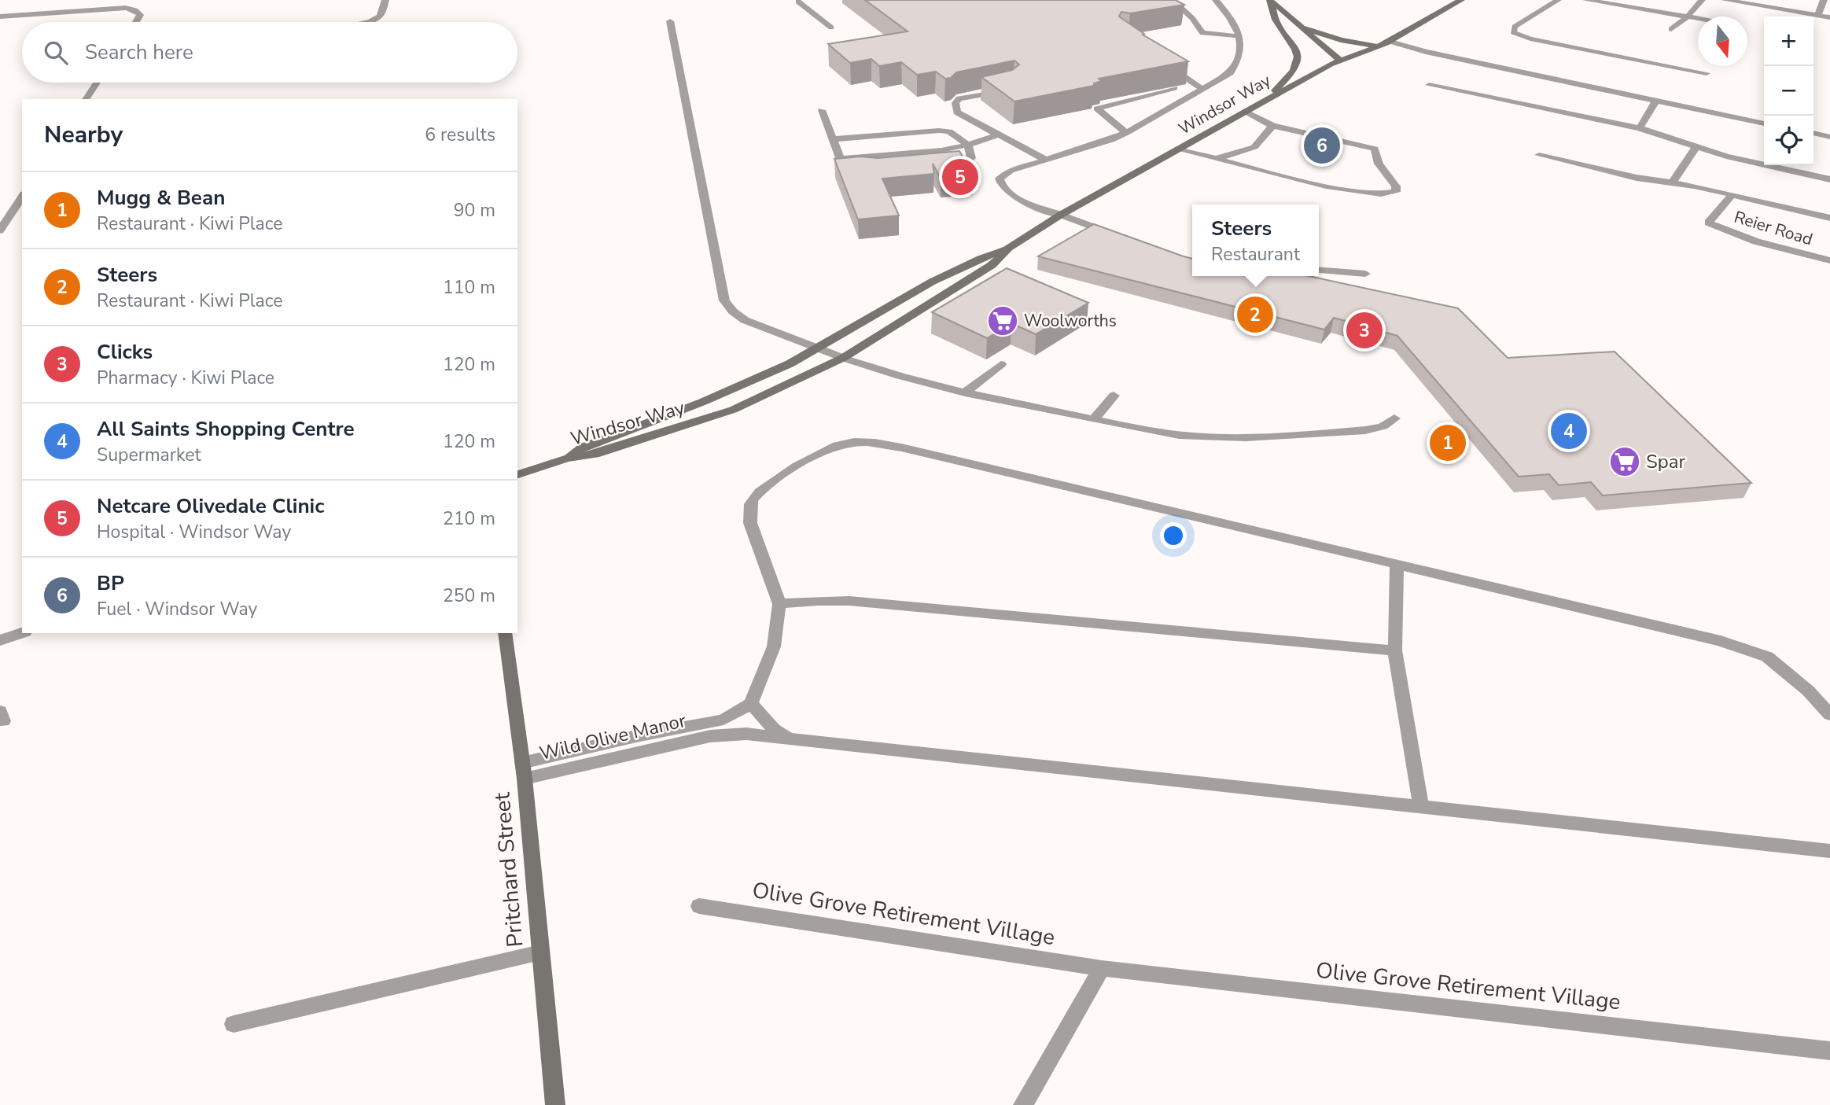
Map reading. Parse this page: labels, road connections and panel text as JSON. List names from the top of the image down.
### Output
{
  "streets": {
    "street": [
      "Windsor Way",
      "Reier Road",
      "Wild Olive Manor",
      "Pritchard Street",
      "Olive Grove Retirement Village"
    ]
  },
  "crossings": [
    ["Wild Olive Manor", "Pritchard Street"]
  ],
  "places": {
    "supermarket": ["Woolworths", "Spar"]
  },
  "north": "bottom",
  "page": {
    "map_buttons": ["+", "−"],
    "search": "Search here",
    "heading": ["Nearby", "6 results"],
    "pins": [
      "6",
      "5",
      "2",
      "3",
      "4",
      "1"
    ],
    "list": [
      {
        "mark": "1",
        "name": "Mugg & Bean",
        "note": "Restaurant · Kiwi Place",
        "value": "90 m"
      },
      {
        "mark": "2",
        "name": "Steers",
        "note": "Restaurant · Kiwi Place",
        "value": "110 m"
      },
      {
        "mark": "3",
        "name": "Clicks",
        "note": "Pharmacy · Kiwi Place",
        "value": "120 m"
      },
      {
        "mark": "4",
        "name": "All Saints Shopping Centre",
        "note": "Supermarket",
        "value": "120 m"
      },
      {
        "mark": "5",
        "name": "Netcare Olivedale Clinic",
        "note": "Hospital · Windsor Way",
        "value": "210 m"
      },
      {
        "mark": "6",
        "name": "BP",
        "note": "Fuel · Windsor Way",
        "value": "250 m"
      }
    ],
    "popup": ["Steers", "Restaurant"]
  }
}
